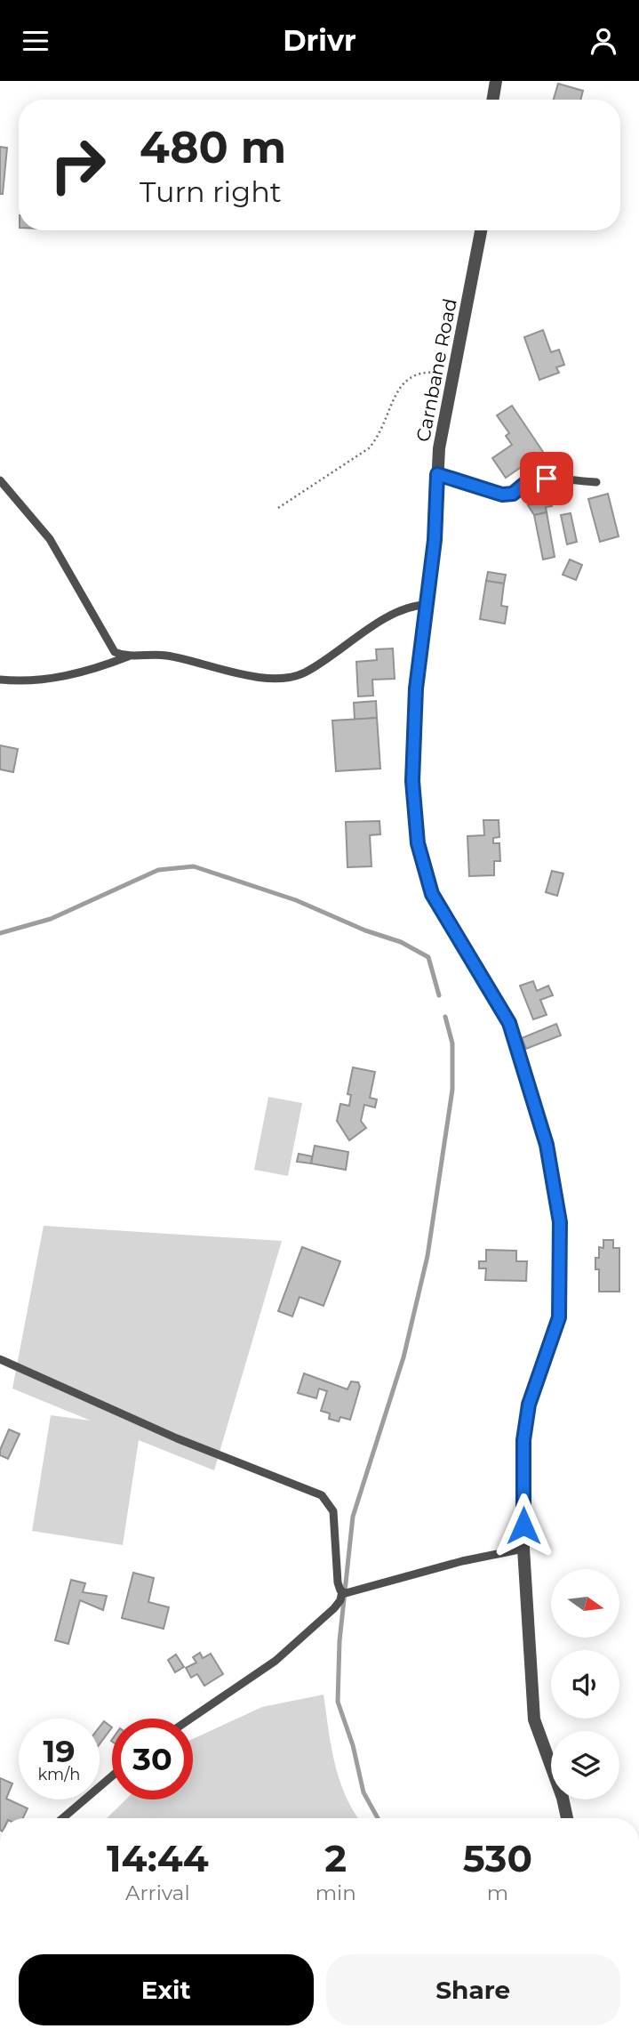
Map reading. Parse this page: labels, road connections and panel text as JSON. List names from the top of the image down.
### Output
{
  "streets": {
    "street": ["Carnbane Road"]
  },
  "north": "right",
  "page": {
    "header": "Drivr",
    "turn": ["480 m", "Turn right"],
    "speed": "19 km/h",
    "limit": "30",
    "eta": [
      "14:44",
      "Arrival",
      "2",
      "min",
      "530",
      "m"
    ],
    "buttons": ["Exit", "Share"]
  }
}
